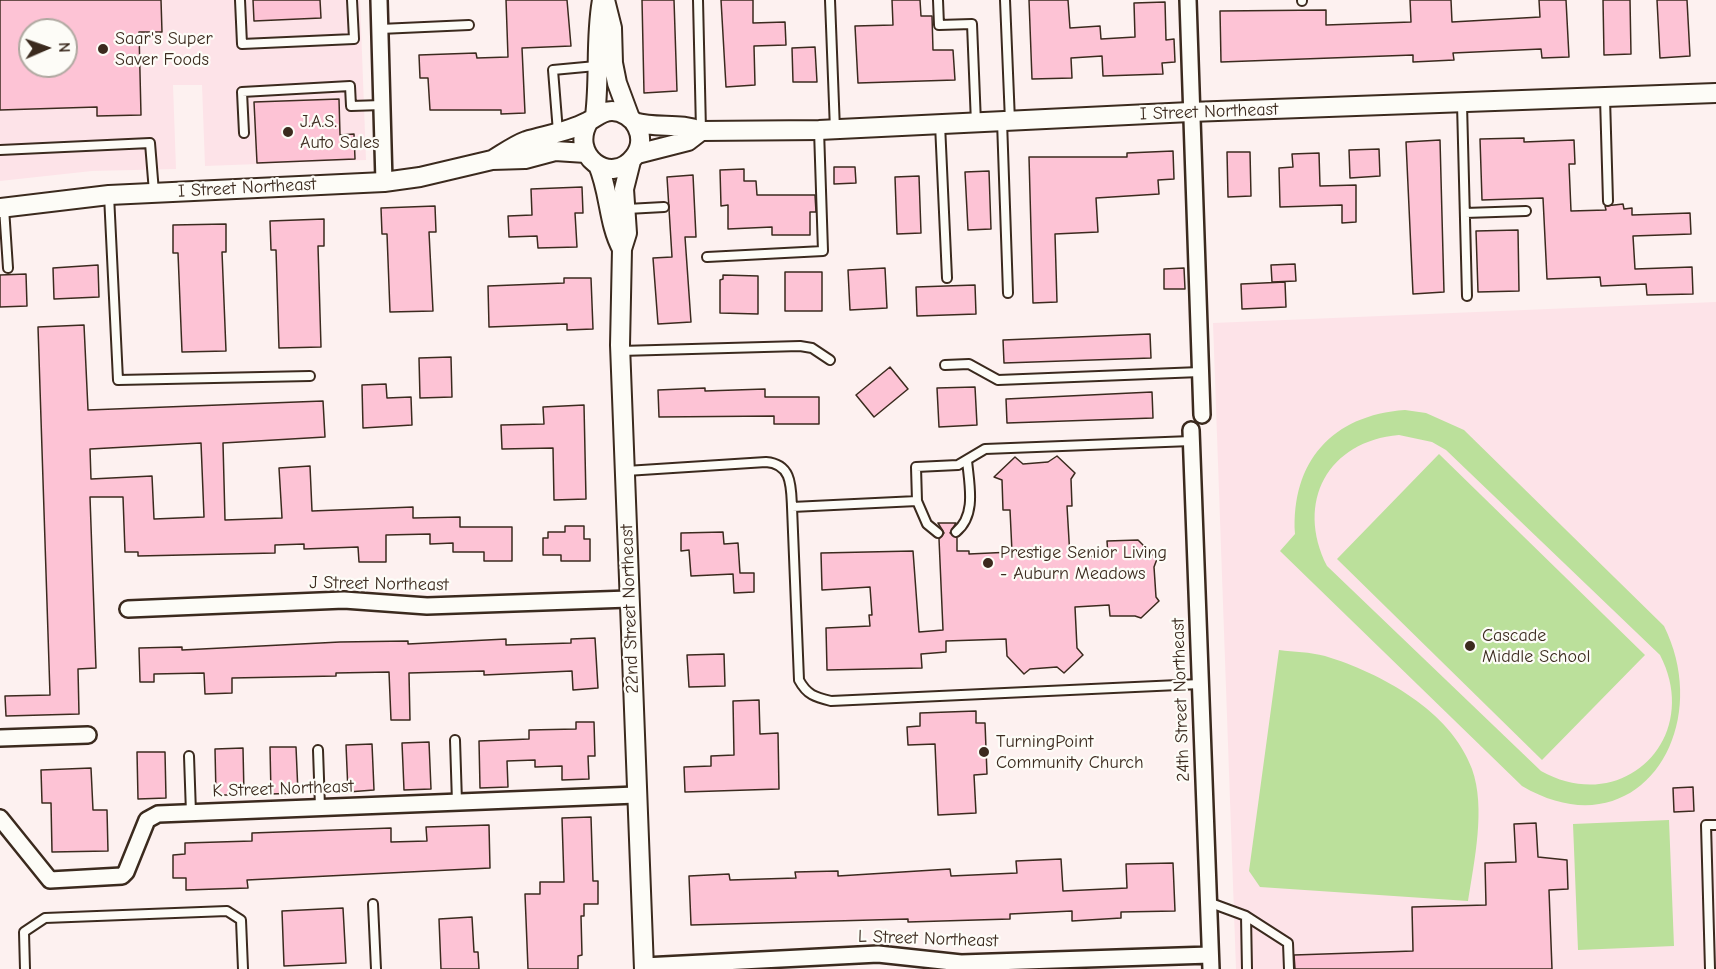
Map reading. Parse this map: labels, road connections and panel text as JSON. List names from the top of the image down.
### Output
{
  "streets": {
    "street": [
      "I Street Northeast",
      "J Street Northeast",
      "22nd Street Northeast",
      "24th Street Northeast",
      "K Street Northeast",
      "L Street Northeast"
    ]
  },
  "crossings": [
    ["I Street Northeast", "22nd Street Northeast"],
    ["J Street Northeast", "22nd Street Northeast"],
    ["22nd Street Northeast", "K Street Northeast"],
    ["22nd Street Northeast", "L Street Northeast"],
    ["24th Street Northeast", "L Street Northeast"]
  ],
  "places": [
    "Saar's Super Saver Foods",
    "J.A.S. Auto Sales",
    "Prestige Senior Living - Auburn Meadows",
    "Cascade Middle School",
    "TurningPoint Community Church"
  ],
  "north": "right"
}
